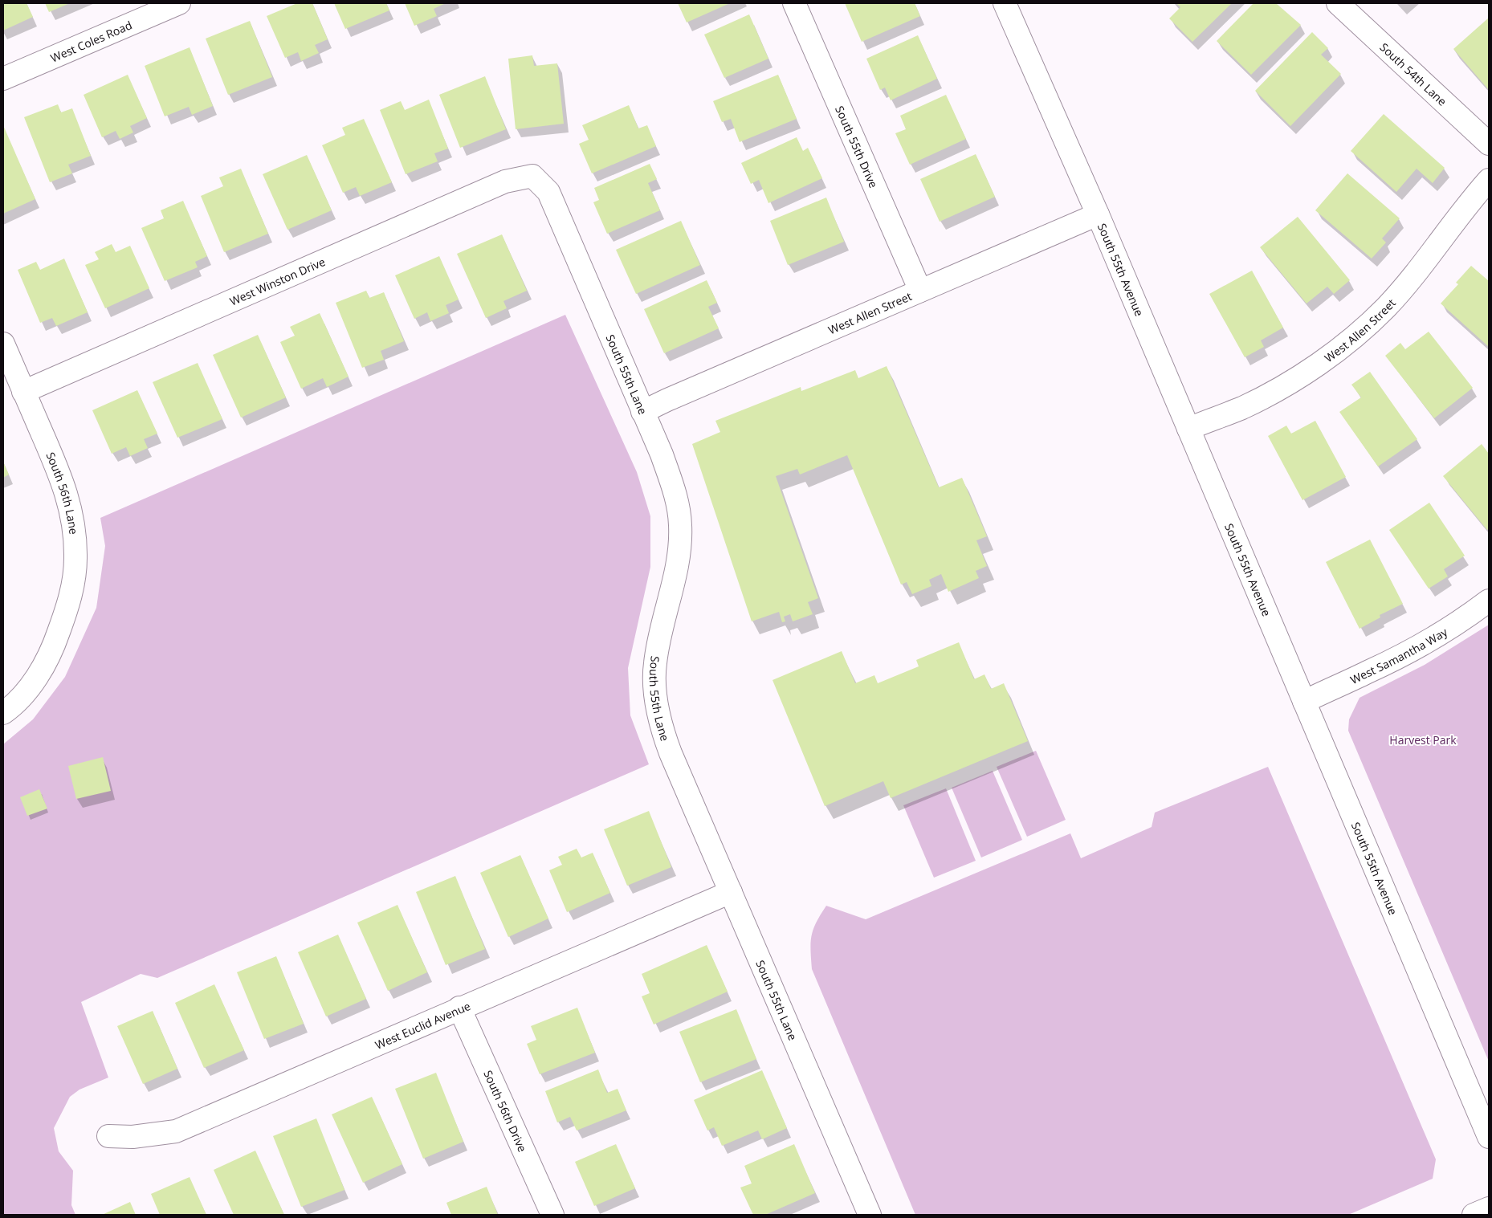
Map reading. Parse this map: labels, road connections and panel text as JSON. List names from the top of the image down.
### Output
{
  "streets": {
    "street": [
      "West Coles Road",
      "South 54th Lane",
      "South 55th Drive",
      "South 55th Avenue",
      "West Winston Drive",
      "West Allen Street",
      "South 55th Lane",
      "South 56th Lane",
      "West Samantha Way",
      "West Euclid Avenue",
      "South 56th Drive"
    ]
  },
  "crossings": [
    ["South 55th Drive", "West Allen Street"],
    ["South 55th Avenue", "West Allen Street"],
    ["South 55th Avenue", "West Samantha Way"],
    ["West Winston Drive", "South 55th Lane"],
    ["West Winston Drive", "South 56th Lane"],
    ["West Allen Street", "South 55th Lane"],
    ["South 55th Lane", "West Euclid Avenue"],
    ["West Euclid Avenue", "South 56th Drive"]
  ],
  "parks": ["Harvest Park"]
}
